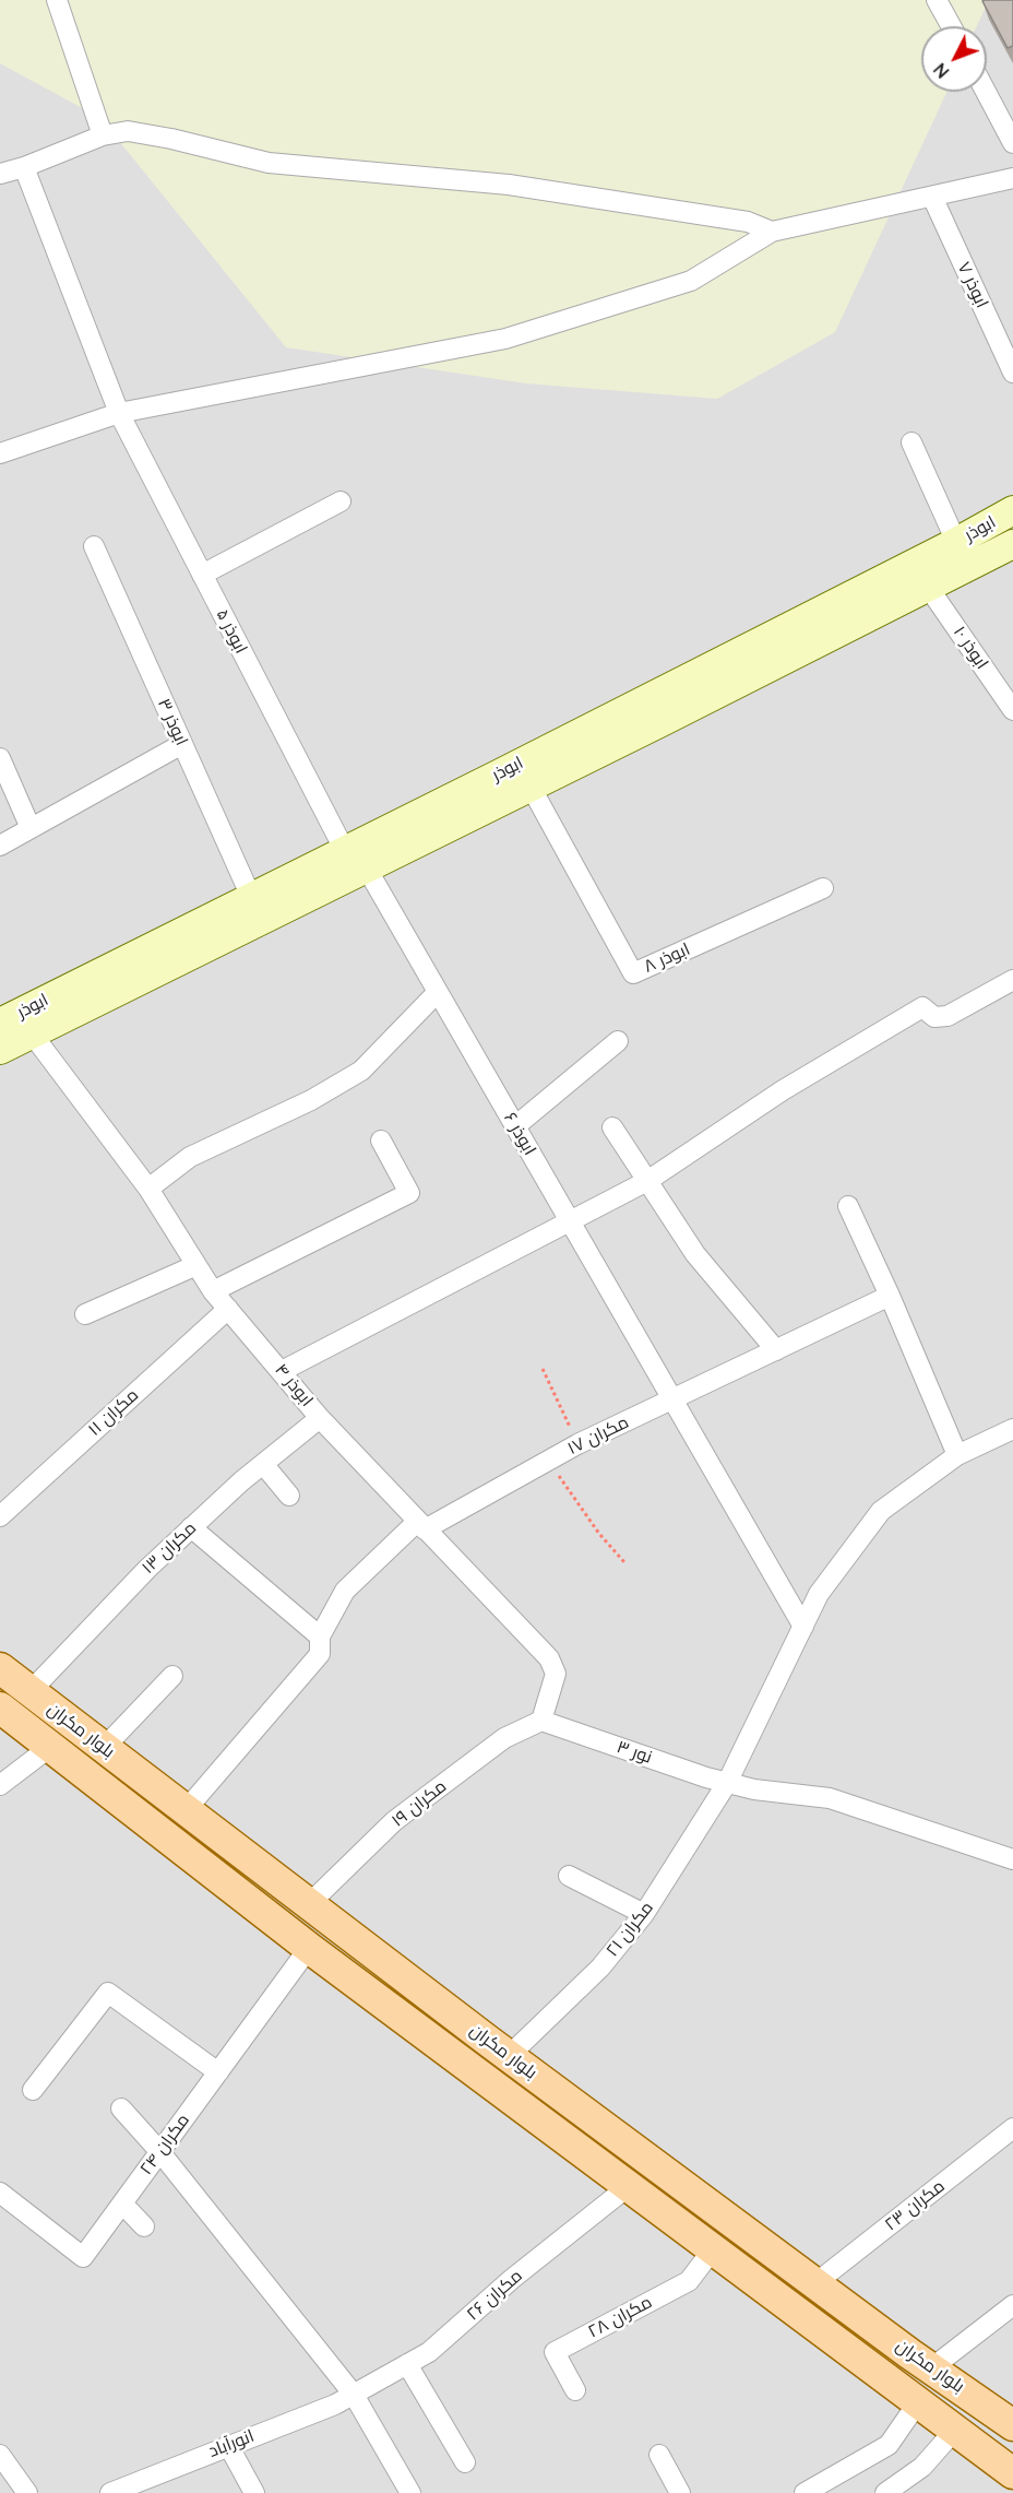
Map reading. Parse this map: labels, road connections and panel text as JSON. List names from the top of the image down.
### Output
{
  "streets": {
    "main road": ["ابوذر", "بلوار مکران"],
    "street": [
      "ابوذر ۷",
      "ابوذر ۵",
      "ابوذر ۱۰",
      "ابوذر ۳",
      "ابوذر ۸",
      "ابوذر ۶",
      "ابوذر ۴",
      "مکران ۱۱",
      "مکران ۱۷",
      "مکران ۱۳",
      "نور ۳",
      "مکران ۱۹",
      "مکران ۲۱",
      "مکران ۲۴",
      "مکران ۲۳",
      "مکران ۲۶",
      "مکران ۲۸",
      "انورآباد"
    ]
  },
  "crossings": [
    ["ابوذر", "ابوذر ۵"],
    ["ابوذر", "ابوذر ۱۰"],
    ["ابوذر", "ابوذر ۳"],
    ["ابوذر", "ابوذر ۸"],
    ["ابوذر", "ابوذر ۶"],
    ["ابوذر", "ابوذر ۴"],
    ["ابوذر ۶", "مکران ۱۷"],
    ["ابوذر ۶", "مکران ۲۱"],
    ["ابوذر ۴", "مکران ۱۱"],
    ["ابوذر ۴", "مکران ۱۷"],
    ["ابوذر ۴", "مکران ۱۳"],
    ["ابوذر ۴", "نور ۳"],
    ["ابوذر ۴", "مکران ۱۹"],
    ["مکران ۱۷", "بلوار مکران"],
    ["مکران ۱۳", "بلوار مکران"],
    ["بلوار مکران", "مکران ۱۹"],
    ["بلوار مکران", "مکران ۲۱"],
    ["بلوار مکران", "مکران ۲۳"],
    ["نور ۳", "مکران ۱۹"],
    ["نور ۳", "مکران ۲۱"],
    ["مکران ۲۶", "انورآباد"]
  ],
  "north": "bottom left"
}
